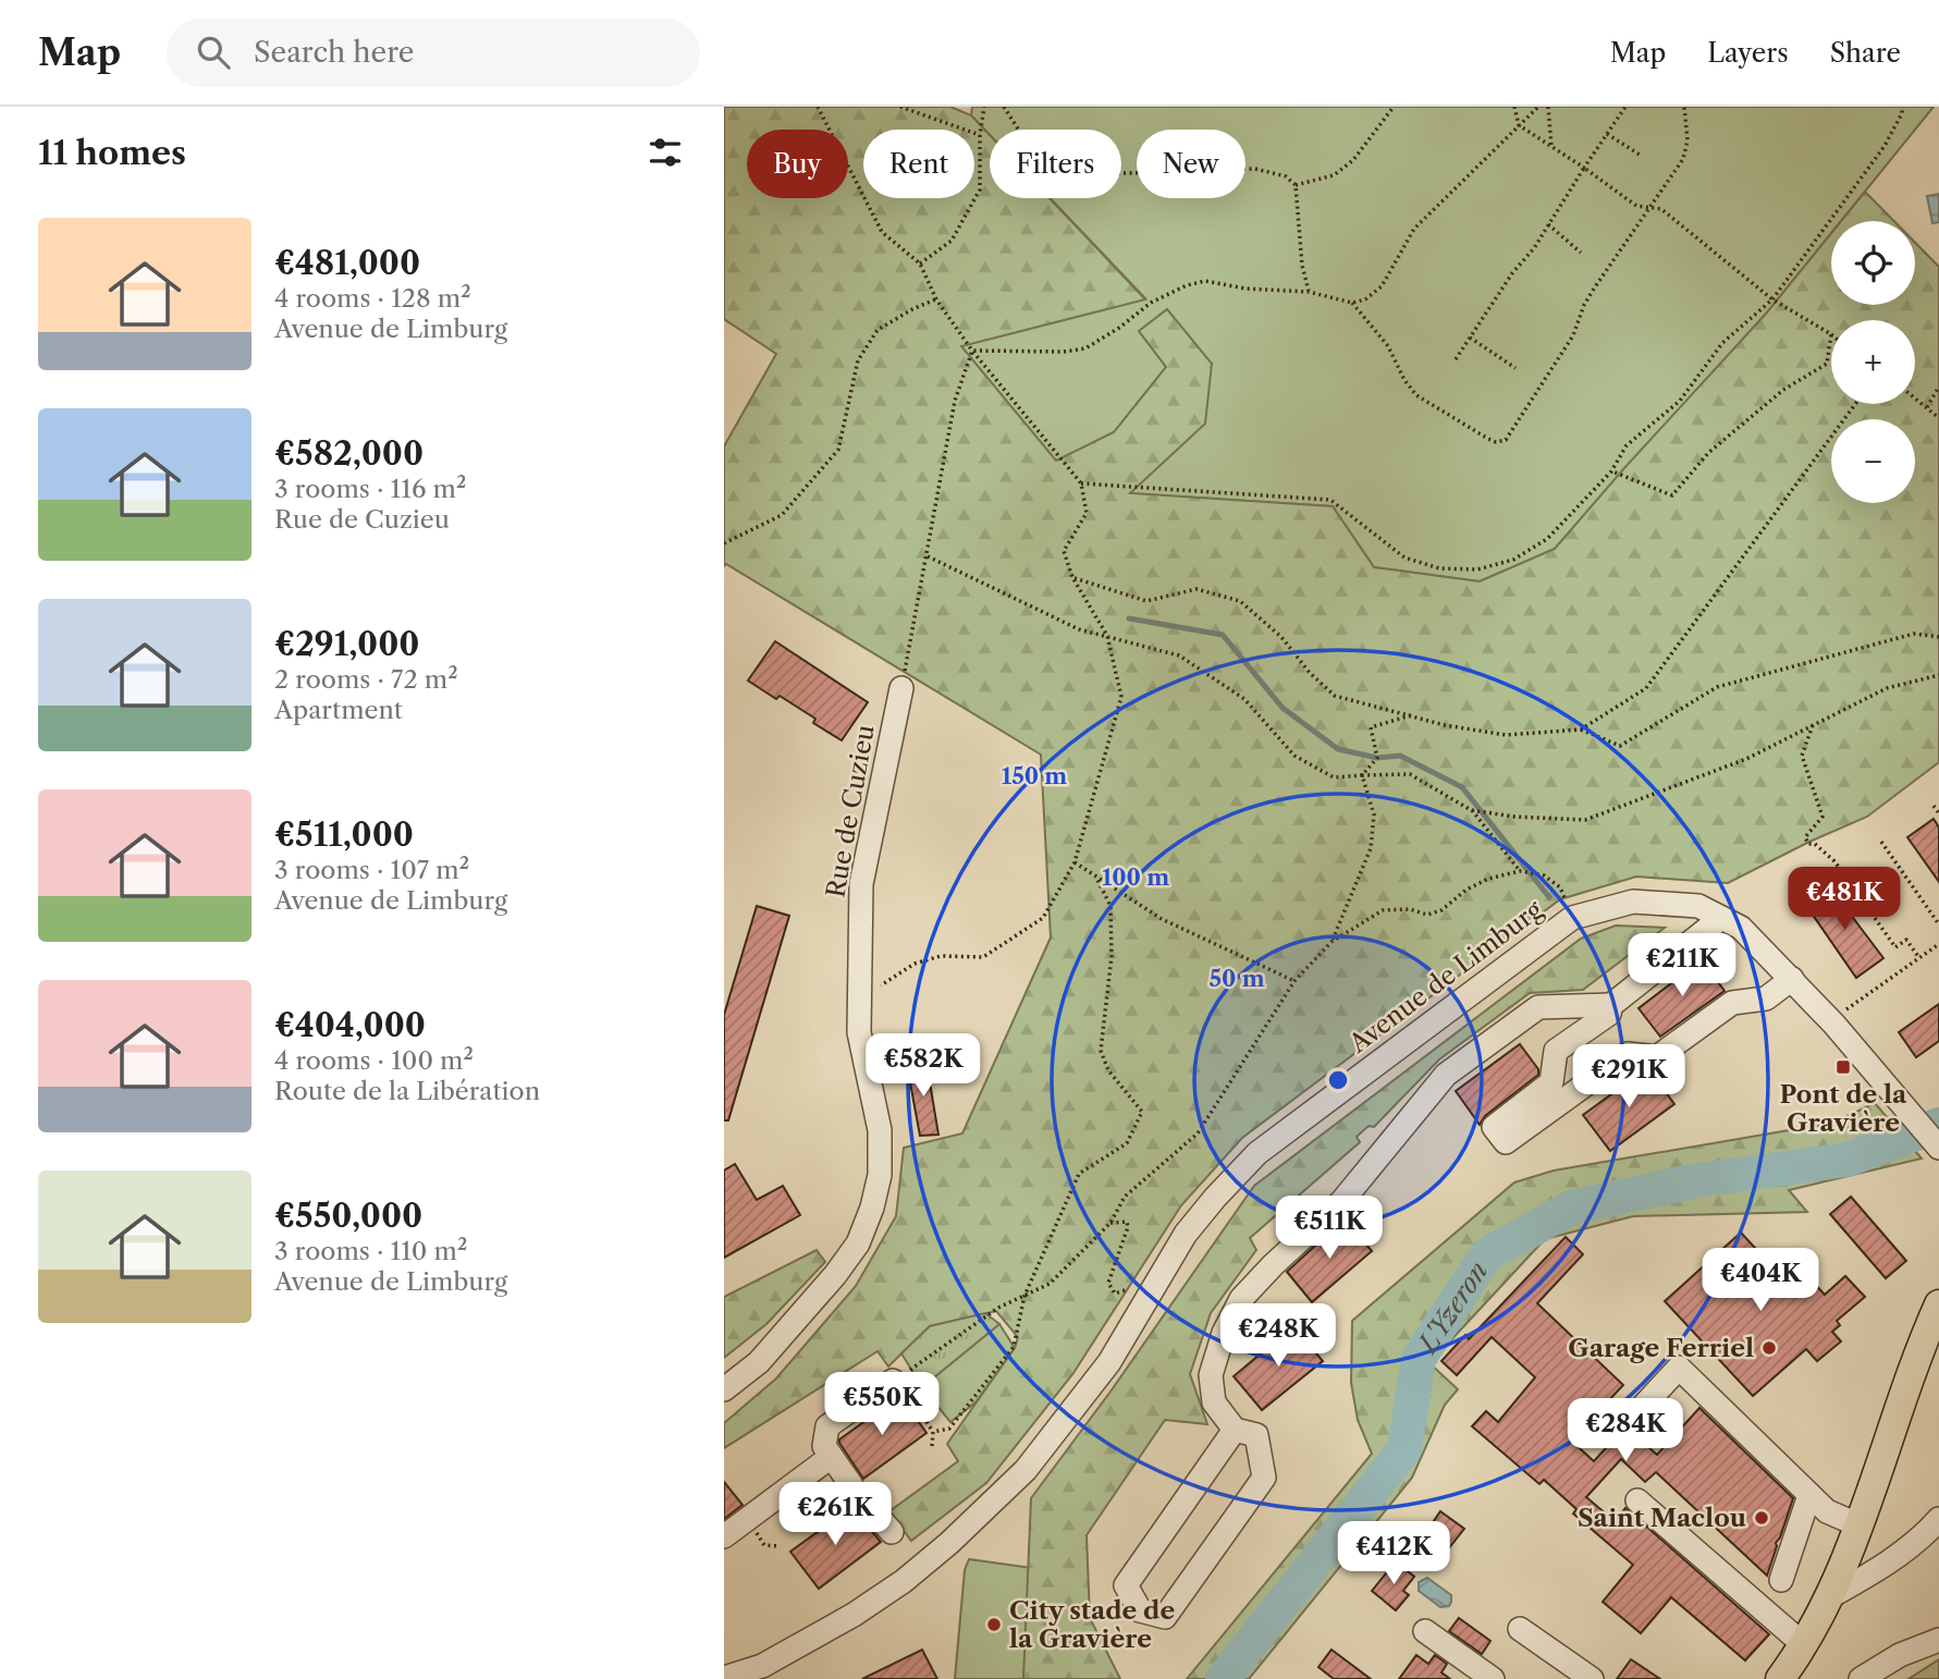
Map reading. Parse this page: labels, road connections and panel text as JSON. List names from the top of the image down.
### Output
{
  "streets": {
    "street": ["Rue de Cuzieu", "Avenue de Limburg"]
  },
  "water": ["L'Yzeron"],
  "places": {
    "transit": ["Pont de la Gravière"],
    "other": ["Garage Ferriel", "Saint Maclou", "City stade de la Gravière"]
  },
  "page": {
    "header": "Map",
    "search": "Search here",
    "nav": ["Map", "Layers", "Share"],
    "heading": "11 homes",
    "chip": [
      "Buy",
      "Rent",
      "Filters",
      "New"
    ],
    "list": [
      {
        "name": "€481,000",
        "note": "4 rooms · 128 m² · Avenue de Limburg"
      },
      {
        "name": "€582,000",
        "note": "3 rooms · 116 m² · Rue de Cuzieu"
      },
      {
        "name": "€291,000",
        "note": "2 rooms · 72 m² · Apartment"
      },
      {
        "name": "€511,000",
        "note": "3 rooms · 107 m² · Avenue de Limburg"
      },
      {
        "name": "€404,000",
        "note": "4 rooms · 100 m² · Route de la Libération"
      },
      {
        "name": "€550,000",
        "note": "3 rooms · 110 m² · Avenue de Limburg"
      }
    ],
    "map_buttons": ["+", "−"],
    "price": [
      "€481K",
      "€211K",
      "€582K",
      "€291K",
      "€511K",
      "€404K",
      "€248K",
      "€550K",
      "€284K",
      "€261K",
      "€412K"
    ]
  },
  "rings": ["150 m", "100 m", "50 m"]
}
